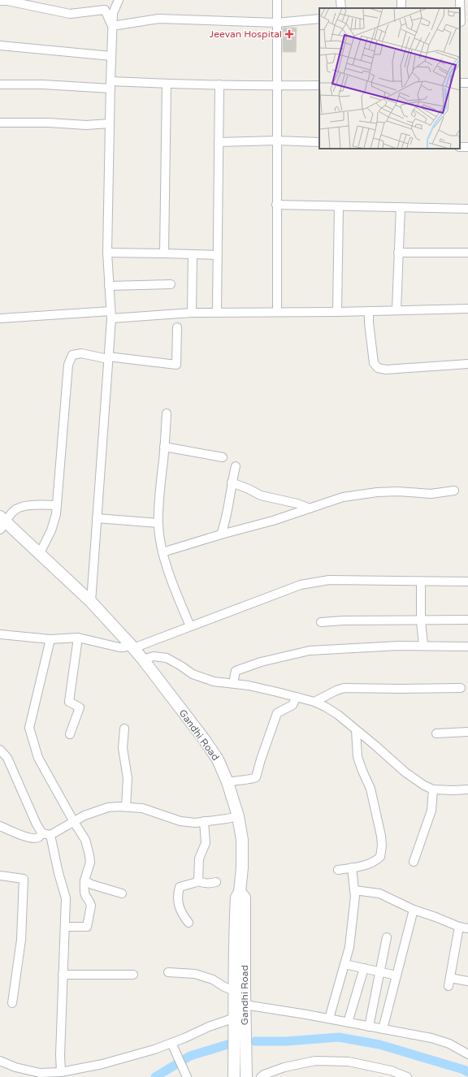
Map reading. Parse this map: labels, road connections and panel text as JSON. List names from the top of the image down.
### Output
{
  "streets": {
    "main road": ["Gandhi Road"]
  },
  "places": {
    "health": ["Jeevan Hospital"]
  }
}
